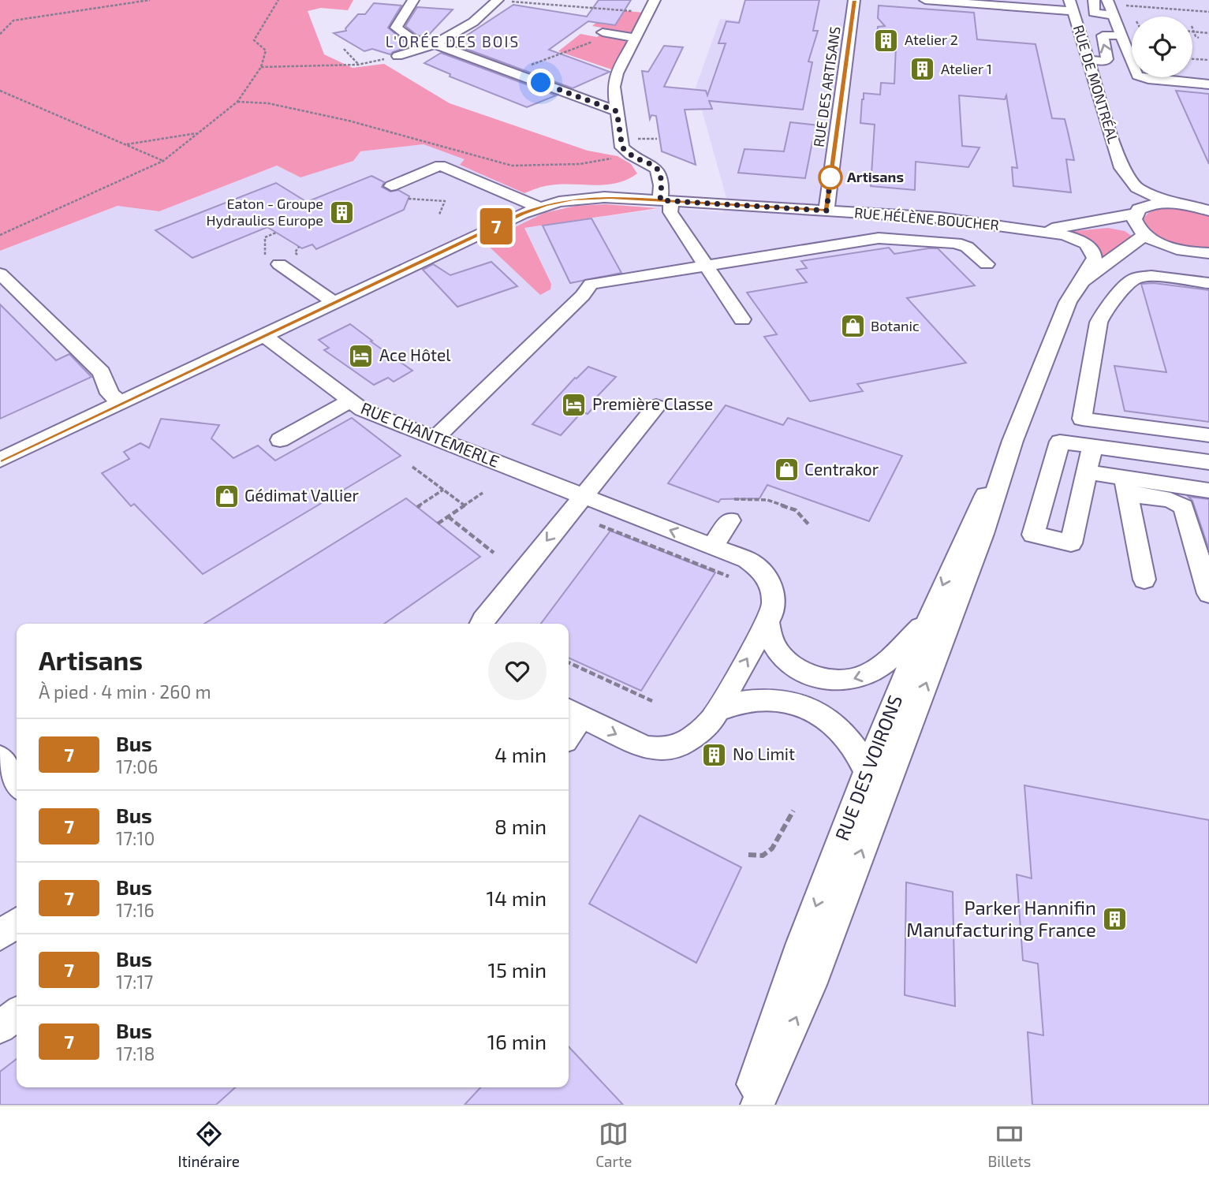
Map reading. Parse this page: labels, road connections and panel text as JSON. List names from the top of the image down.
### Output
{
  "streets": {
    "street": [
      "RUE DE MONTRÉAL",
      "RUE DES ARTISANS",
      "RUE HÉLÈNE BOUCHER",
      "RUE CHANTEMERLE",
      "RUE DES VOIRONS"
    ]
  },
  "crossings": [
    ["RUE DE MONTRÉAL", "RUE HÉLÈNE BOUCHER"],
    ["RUE DE MONTRÉAL", "RUE DES VOIRONS"],
    ["RUE DES ARTISANS", "RUE HÉLÈNE BOUCHER"],
    ["RUE HÉLÈNE BOUCHER", "RUE CHANTEMERLE"],
    ["RUE HÉLÈNE BOUCHER", "RUE DES VOIRONS"]
  ],
  "districts": ["L'ORÉE DES BOIS"],
  "places": {
    "building": [
      "Atelier 2",
      "Atelier 1",
      "Eaton - Groupe Hydraulics Europe",
      "No Limit",
      "Parker Hannifin Manufacturing France"
    ],
    "other": ["Artisans"],
    "shop": ["Botanic", "Centrakor", "Gédimat Vallier"],
    "hotel": ["Ace Hôtel", "Première Classe"]
  },
  "lines": ["bus line 7"],
  "page": {
    "on_map": "7",
    "heading": ["Artisans", "À pied · 4 min · 260 m"],
    "list": [
      {
        "mark": "7",
        "name": "Bus",
        "note": "17:06",
        "value": "4 min"
      },
      {
        "mark": "7",
        "name": "Bus",
        "note": "17:10",
        "value": "8 min"
      },
      {
        "mark": "7",
        "name": "Bus",
        "note": "17:16",
        "value": "14 min"
      },
      {
        "mark": "7",
        "name": "Bus",
        "note": "17:17",
        "value": "15 min"
      },
      {
        "mark": "7",
        "name": "Bus",
        "note": "17:18",
        "value": "16 min"
      }
    ],
    "tabs": ["Itinéraire", "Carte", "Billets"]
  }
}
